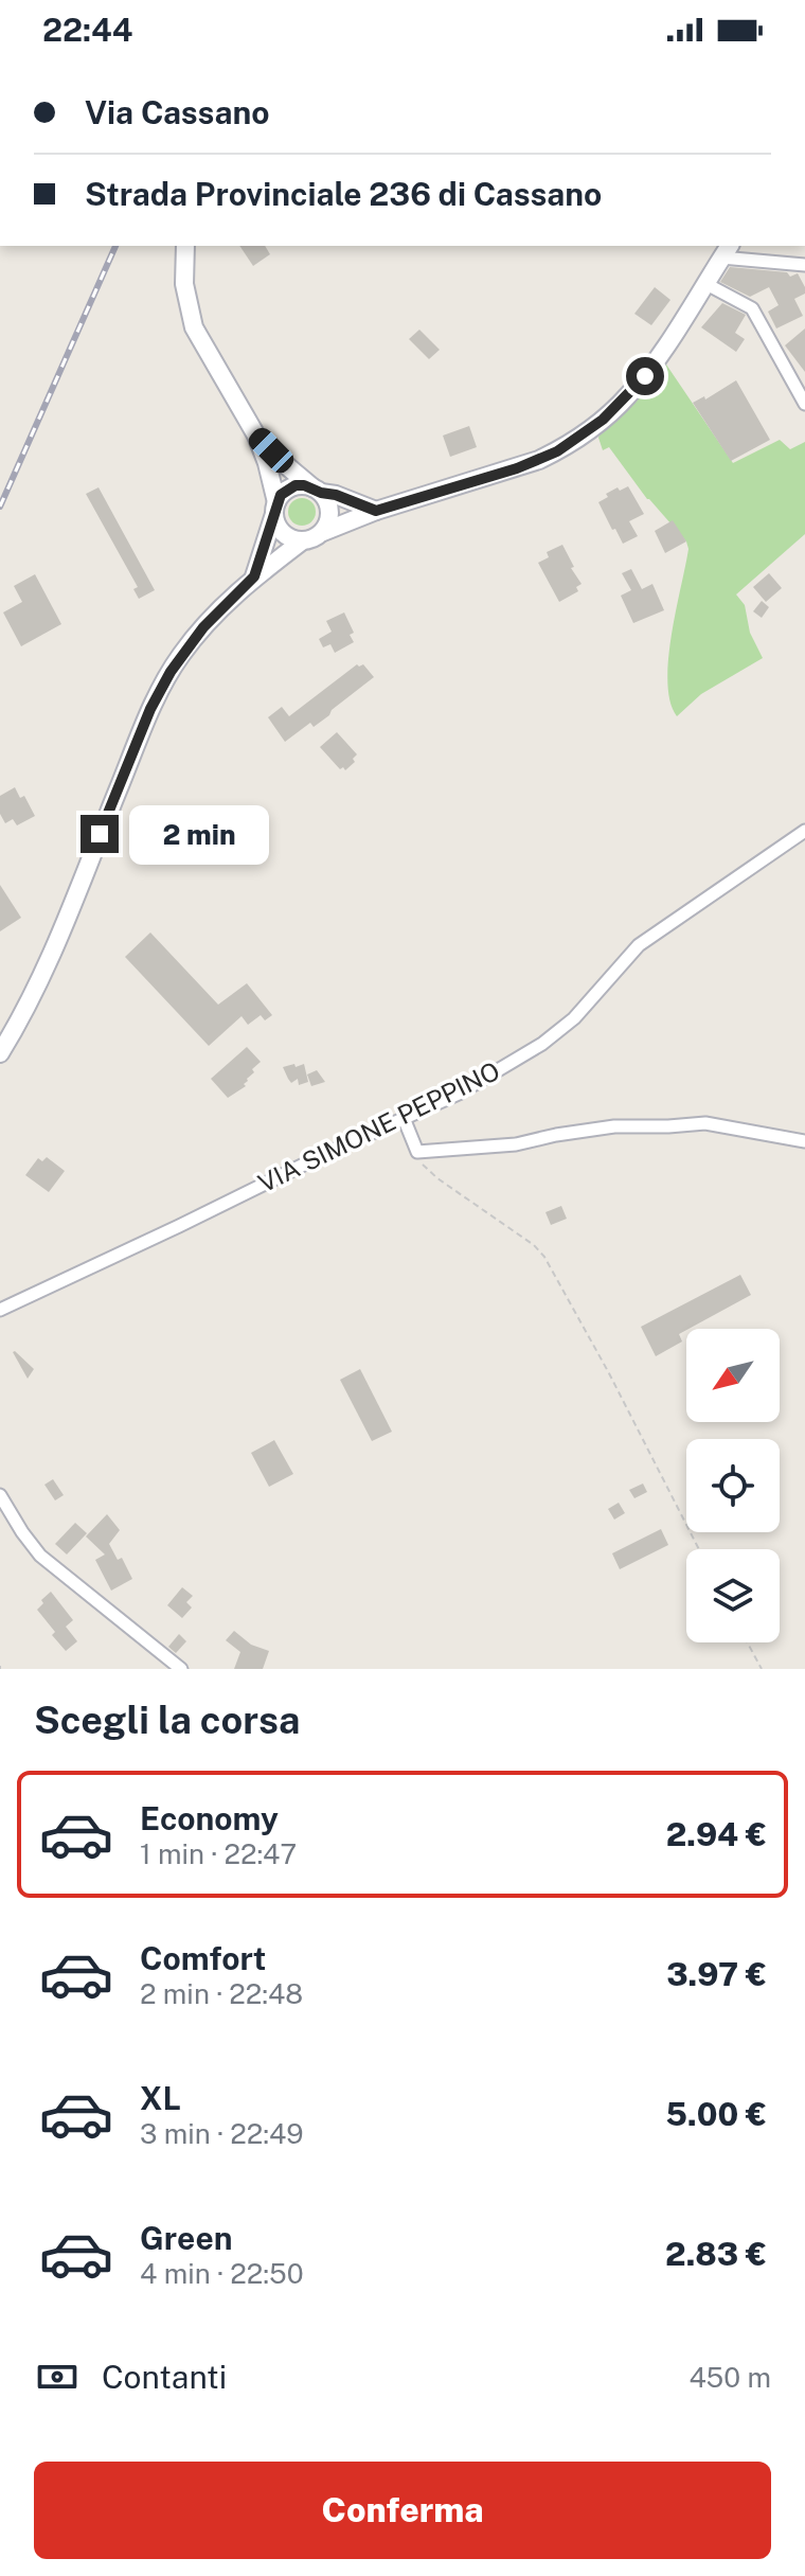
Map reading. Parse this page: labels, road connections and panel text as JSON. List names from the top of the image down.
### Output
{
  "streets": {
    "street": ["VIA SIMONE PEPPINO"]
  },
  "north": "bottom left",
  "page": {
    "status": "22:44",
    "banner": ["Via Cassano", "Strada Provinciale 236 di Cassano"],
    "bubble": "2 min",
    "heading": "Scegli la corsa",
    "list": [
      {
        "name": "Economy",
        "note": "1 min · 22:47",
        "value": "2.94 €"
      },
      {
        "name": "Comfort",
        "note": "2 min · 22:48",
        "value": "3.97 €"
      },
      {
        "name": "XL",
        "note": "3 min · 22:49",
        "value": "5.00 €"
      },
      {
        "name": "Green",
        "note": "4 min · 22:50",
        "value": "2.83 €"
      }
    ],
    "pay": ["Contanti", "450 m"],
    "buttons": "Conferma"
  }
}
